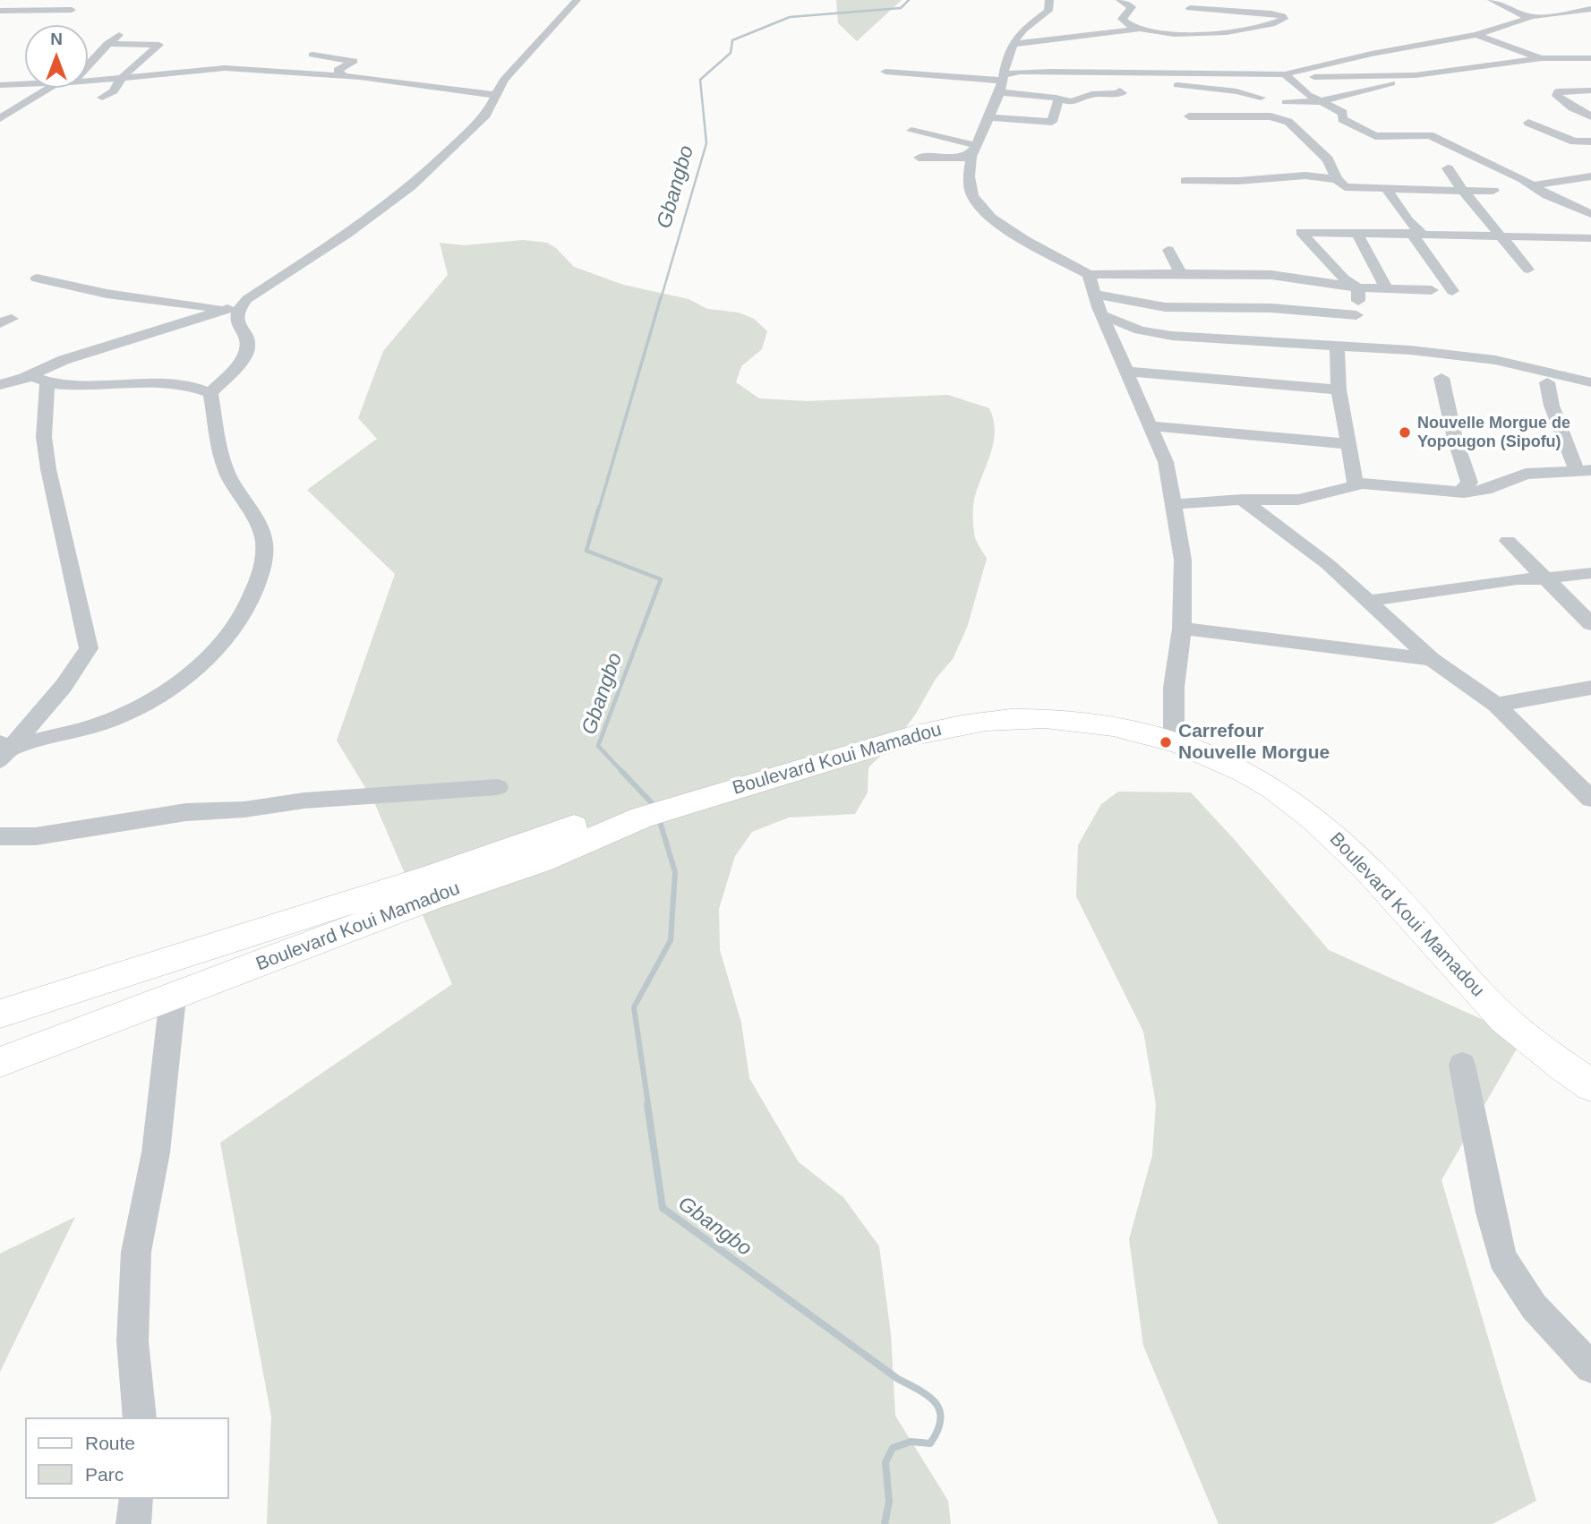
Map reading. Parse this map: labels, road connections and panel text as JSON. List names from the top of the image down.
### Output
{
  "streets": {
    "main road": ["Boulevard Koui Mamadou"]
  },
  "water": ["Gbangbo"],
  "places": ["Nouvelle Morgue de Yopougon (Sipofu)", "Carrefour Nouvelle Morgue"],
  "legend": ["Route", "Parc"],
  "north": "top"
}
